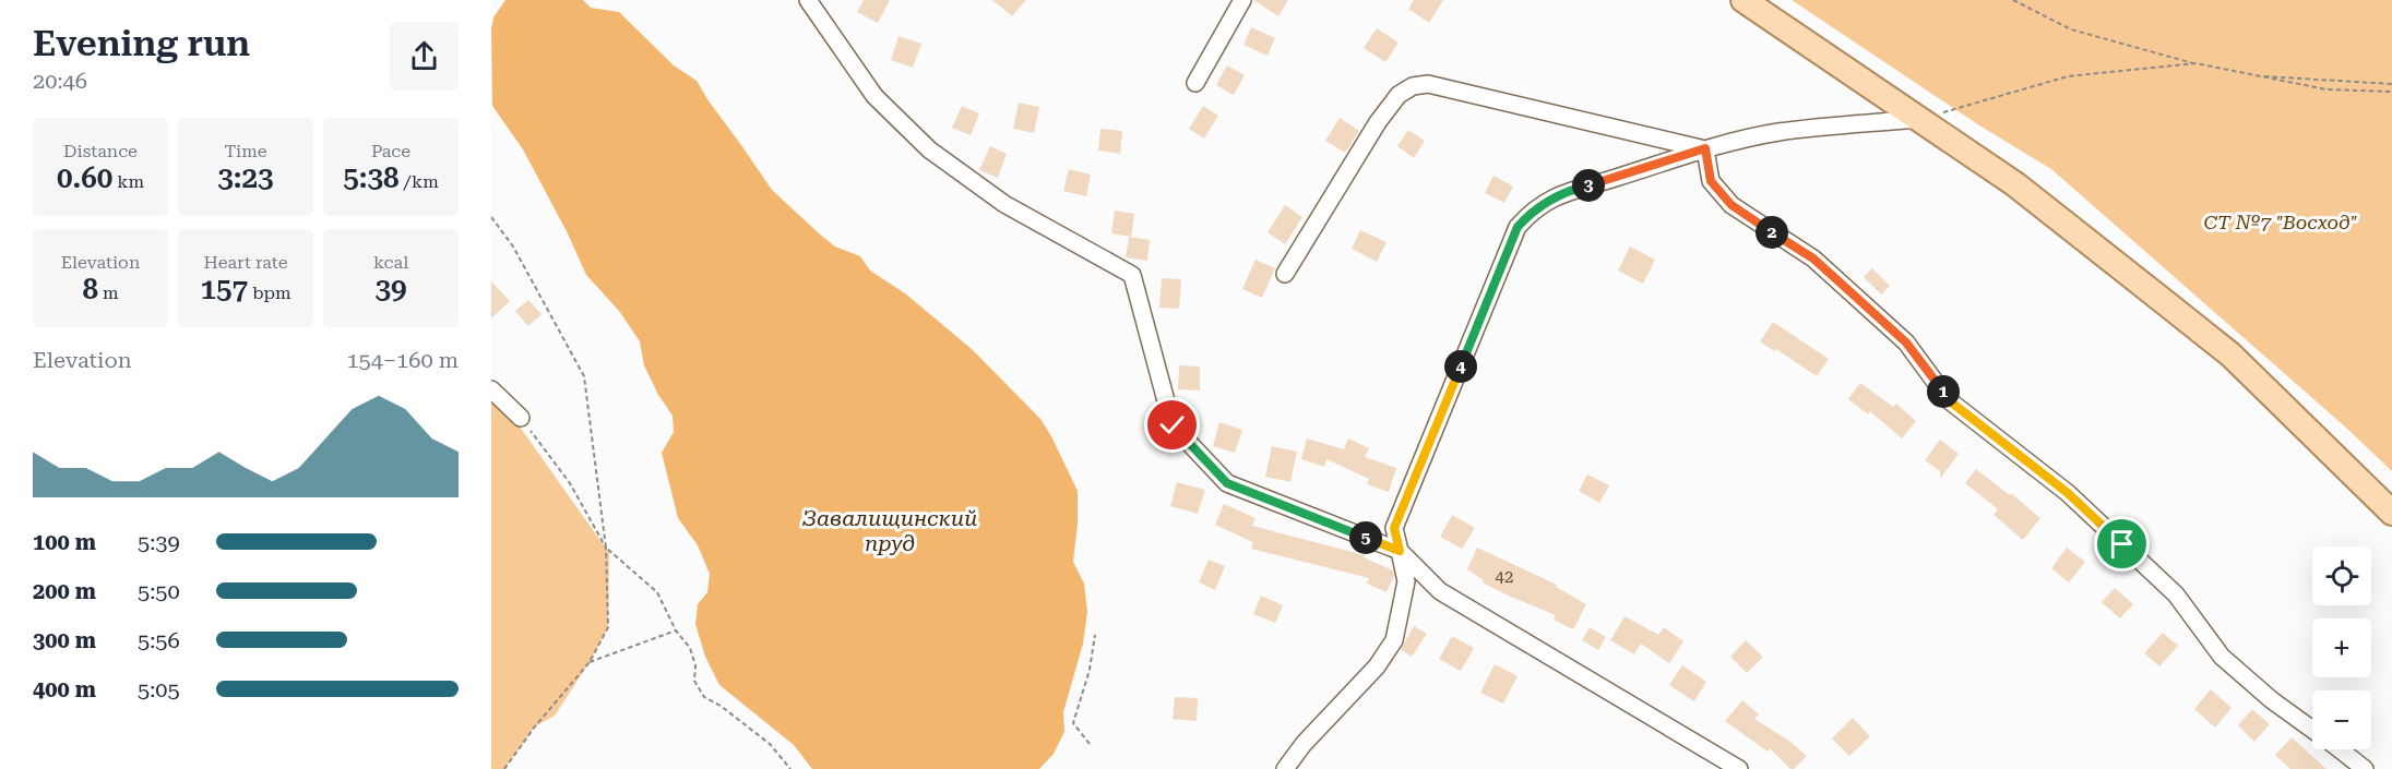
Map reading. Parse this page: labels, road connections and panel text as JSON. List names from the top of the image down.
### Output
{
  "water": ["Завалищинский пруд"],
  "parks": ["СТ №7 \"Восход\""],
  "house_numbers": ["42"],
  "page": {
    "heading": ["Evening run", "20:46"],
    "stats": [
      ["Distance", "0.60 km"],
      ["Time", "3:23"],
      ["Pace", "5:38 /km"],
      ["Elevation", "8 m"],
      ["Heart rate", "157 bpm"],
      ["kcal", "39"]
    ],
    "pins": [
      "3",
      "2",
      "4",
      "1",
      "5"
    ],
    "chart": ["Elevation", "154–160 m"],
    "list": [
      {
        "name": "100 m",
        "note": "5:39"
      },
      {
        "name": "200 m",
        "note": "5:50"
      },
      {
        "name": "300 m",
        "note": "5:56"
      },
      {
        "name": "400 m",
        "note": "5:05"
      }
    ],
    "map_buttons": ["+", "−"]
  }
}
